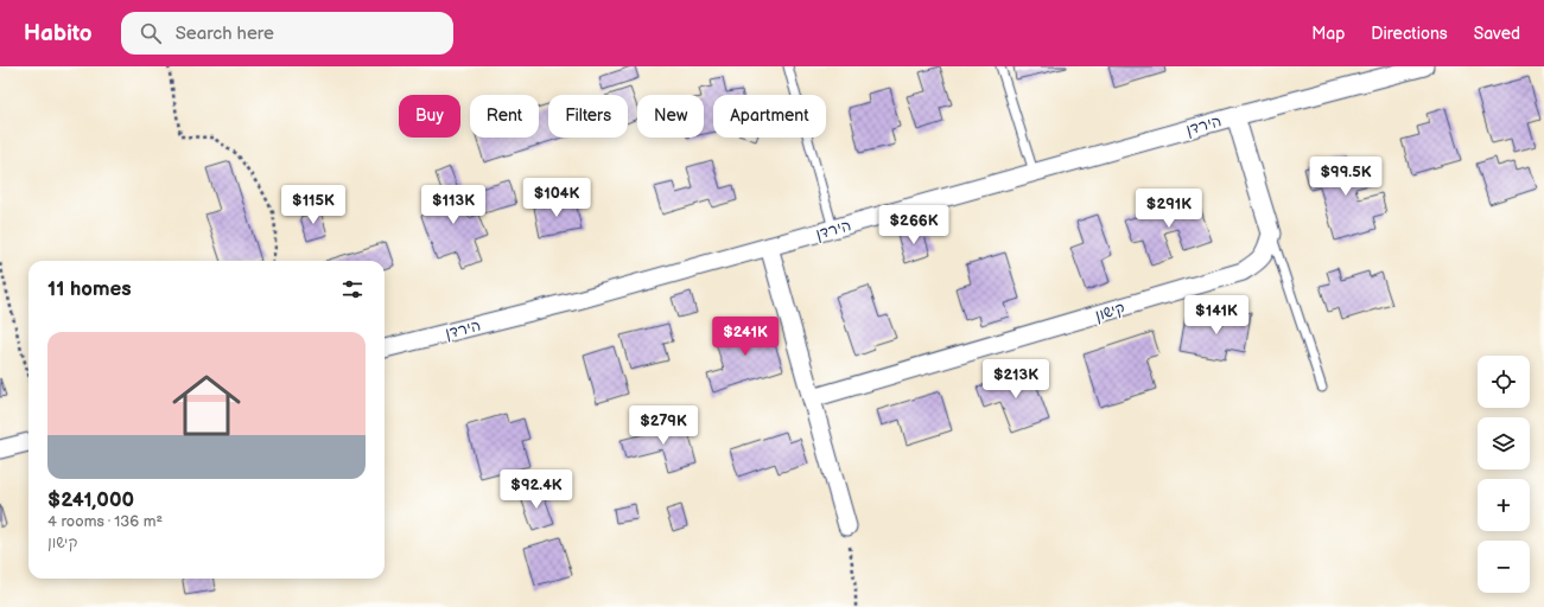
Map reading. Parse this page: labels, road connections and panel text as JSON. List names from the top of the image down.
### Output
{
  "streets": {
    "street": ["הירדן", "קישון"]
  },
  "page": {
    "header": "Habito",
    "search": "Search here",
    "nav": ["Map", "Directions", "Saved"],
    "chip": [
      "Buy",
      "Rent",
      "Filters",
      "New",
      "Apartment"
    ],
    "price": [
      "$99.5K",
      "$104K",
      "$115K",
      "$113K",
      "$291K",
      "$266K",
      "$141K",
      "$241K",
      "$213K",
      "$279K",
      "$92.4K"
    ],
    "heading": "11 homes",
    "list": [
      {
        "name": "$241,000",
        "note": "4 rooms · 136 m² · קישון"
      }
    ],
    "map_buttons": ["+", "−"]
  }
}
